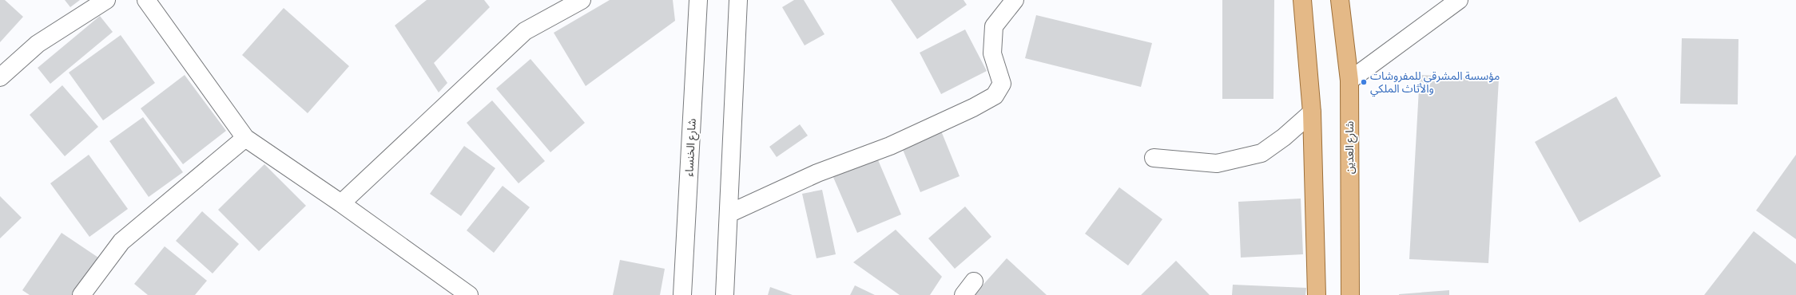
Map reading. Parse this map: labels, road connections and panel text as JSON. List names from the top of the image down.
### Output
{
  "streets": {
    "main road": ["شارع العدين"],
    "street": ["شارع الخنساء"]
  },
  "places": ["مؤسسة المشرقي للمفروشات والأثاث الملكي"]
}
